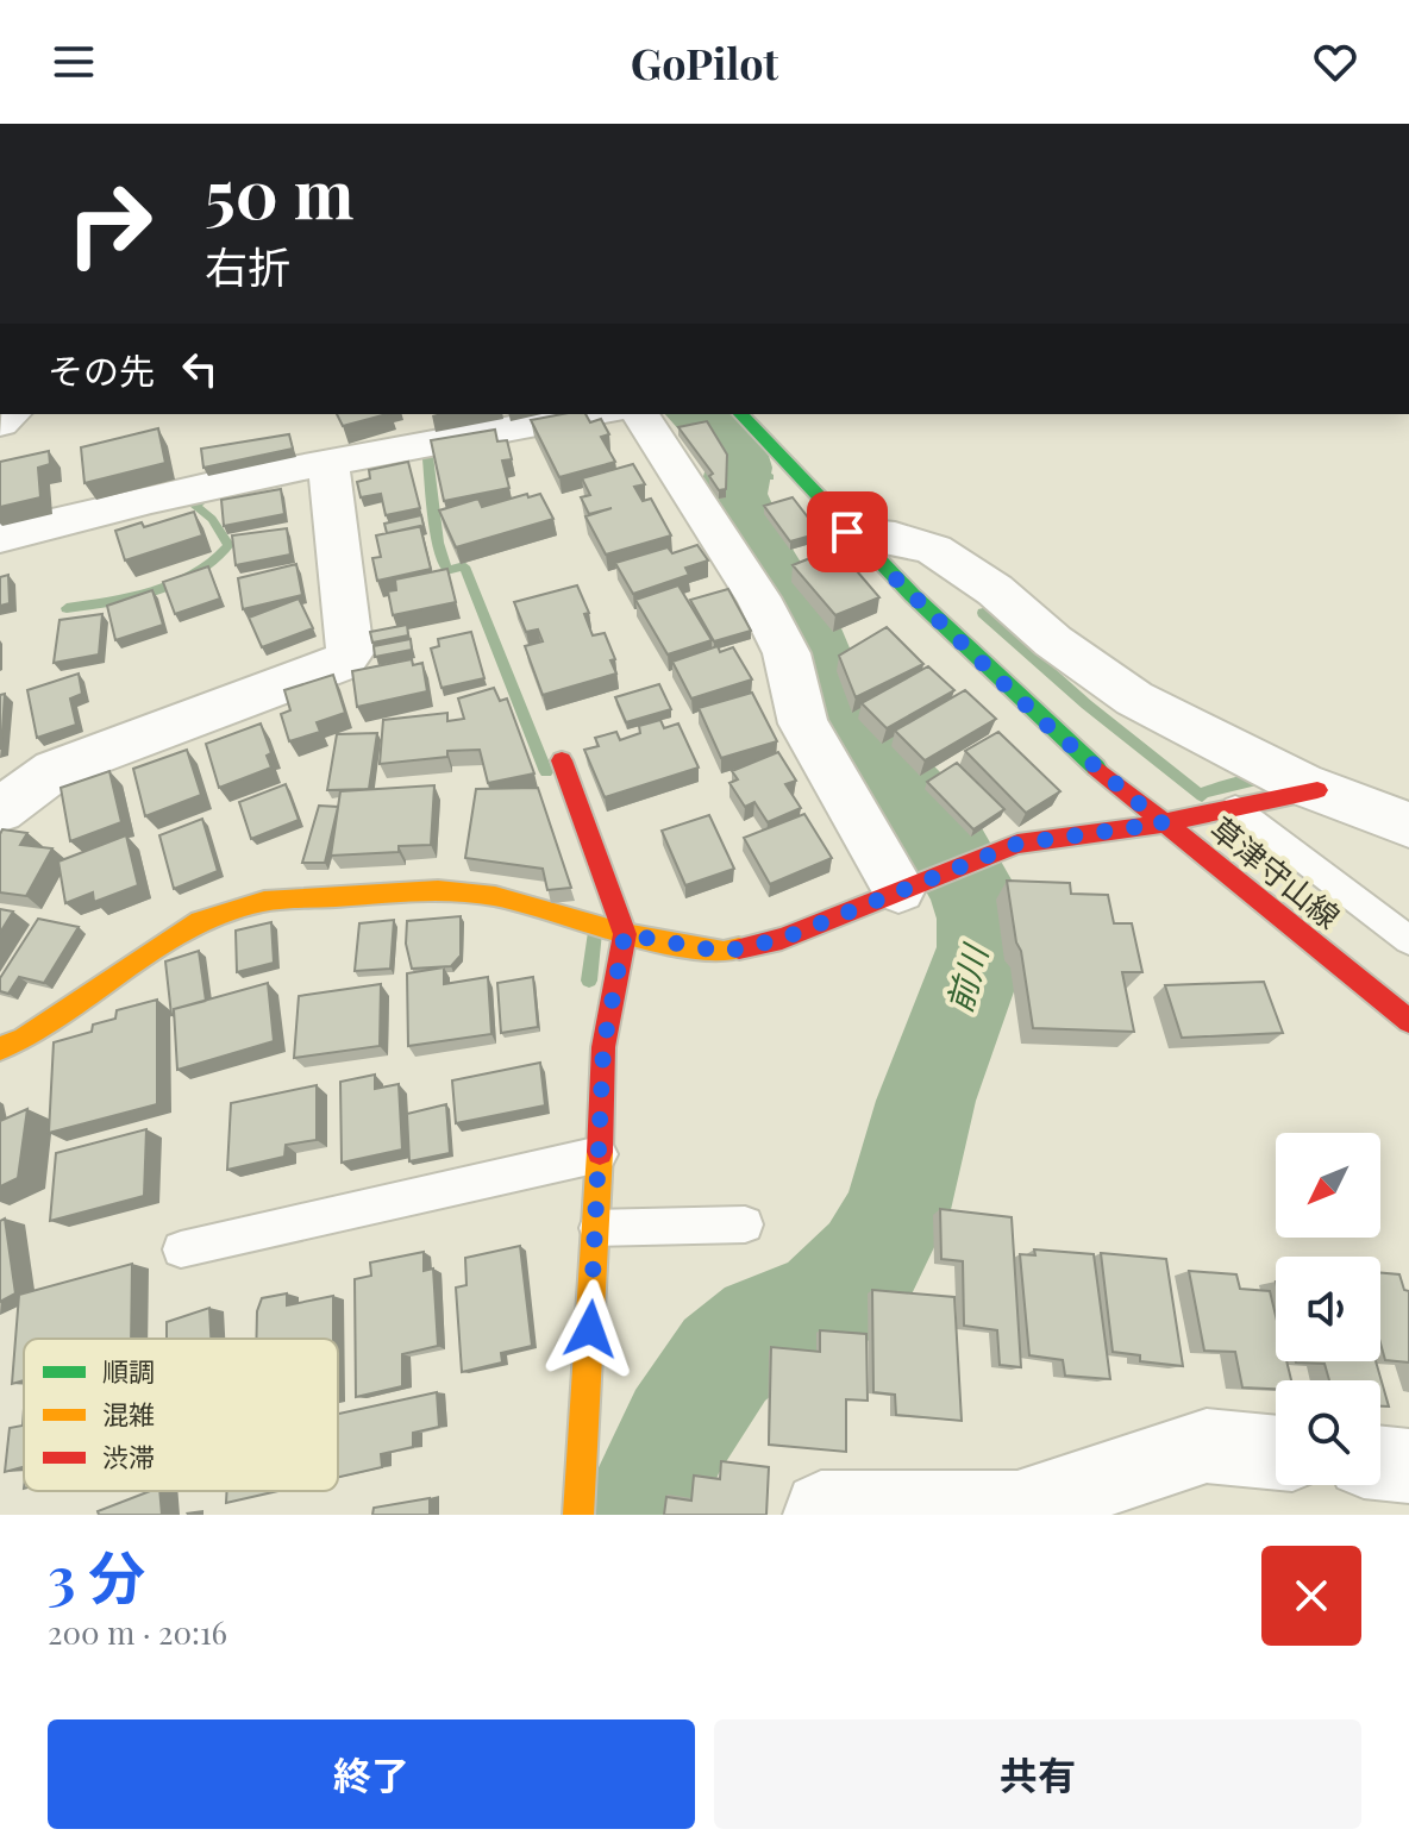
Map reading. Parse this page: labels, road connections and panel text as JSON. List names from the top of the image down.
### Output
{
  "streets": {
    "street": ["草津守山線"]
  },
  "water": ["前川"],
  "legend": ["順調", "混雑", "渋滞"],
  "north": "bottom left",
  "page": {
    "header": "GoPilot",
    "turn": ["50 m", "右折"],
    "then": "その先",
    "heading": ["3 分", "200 m · 20:16"],
    "buttons": ["終了", "共有"]
  }
}
